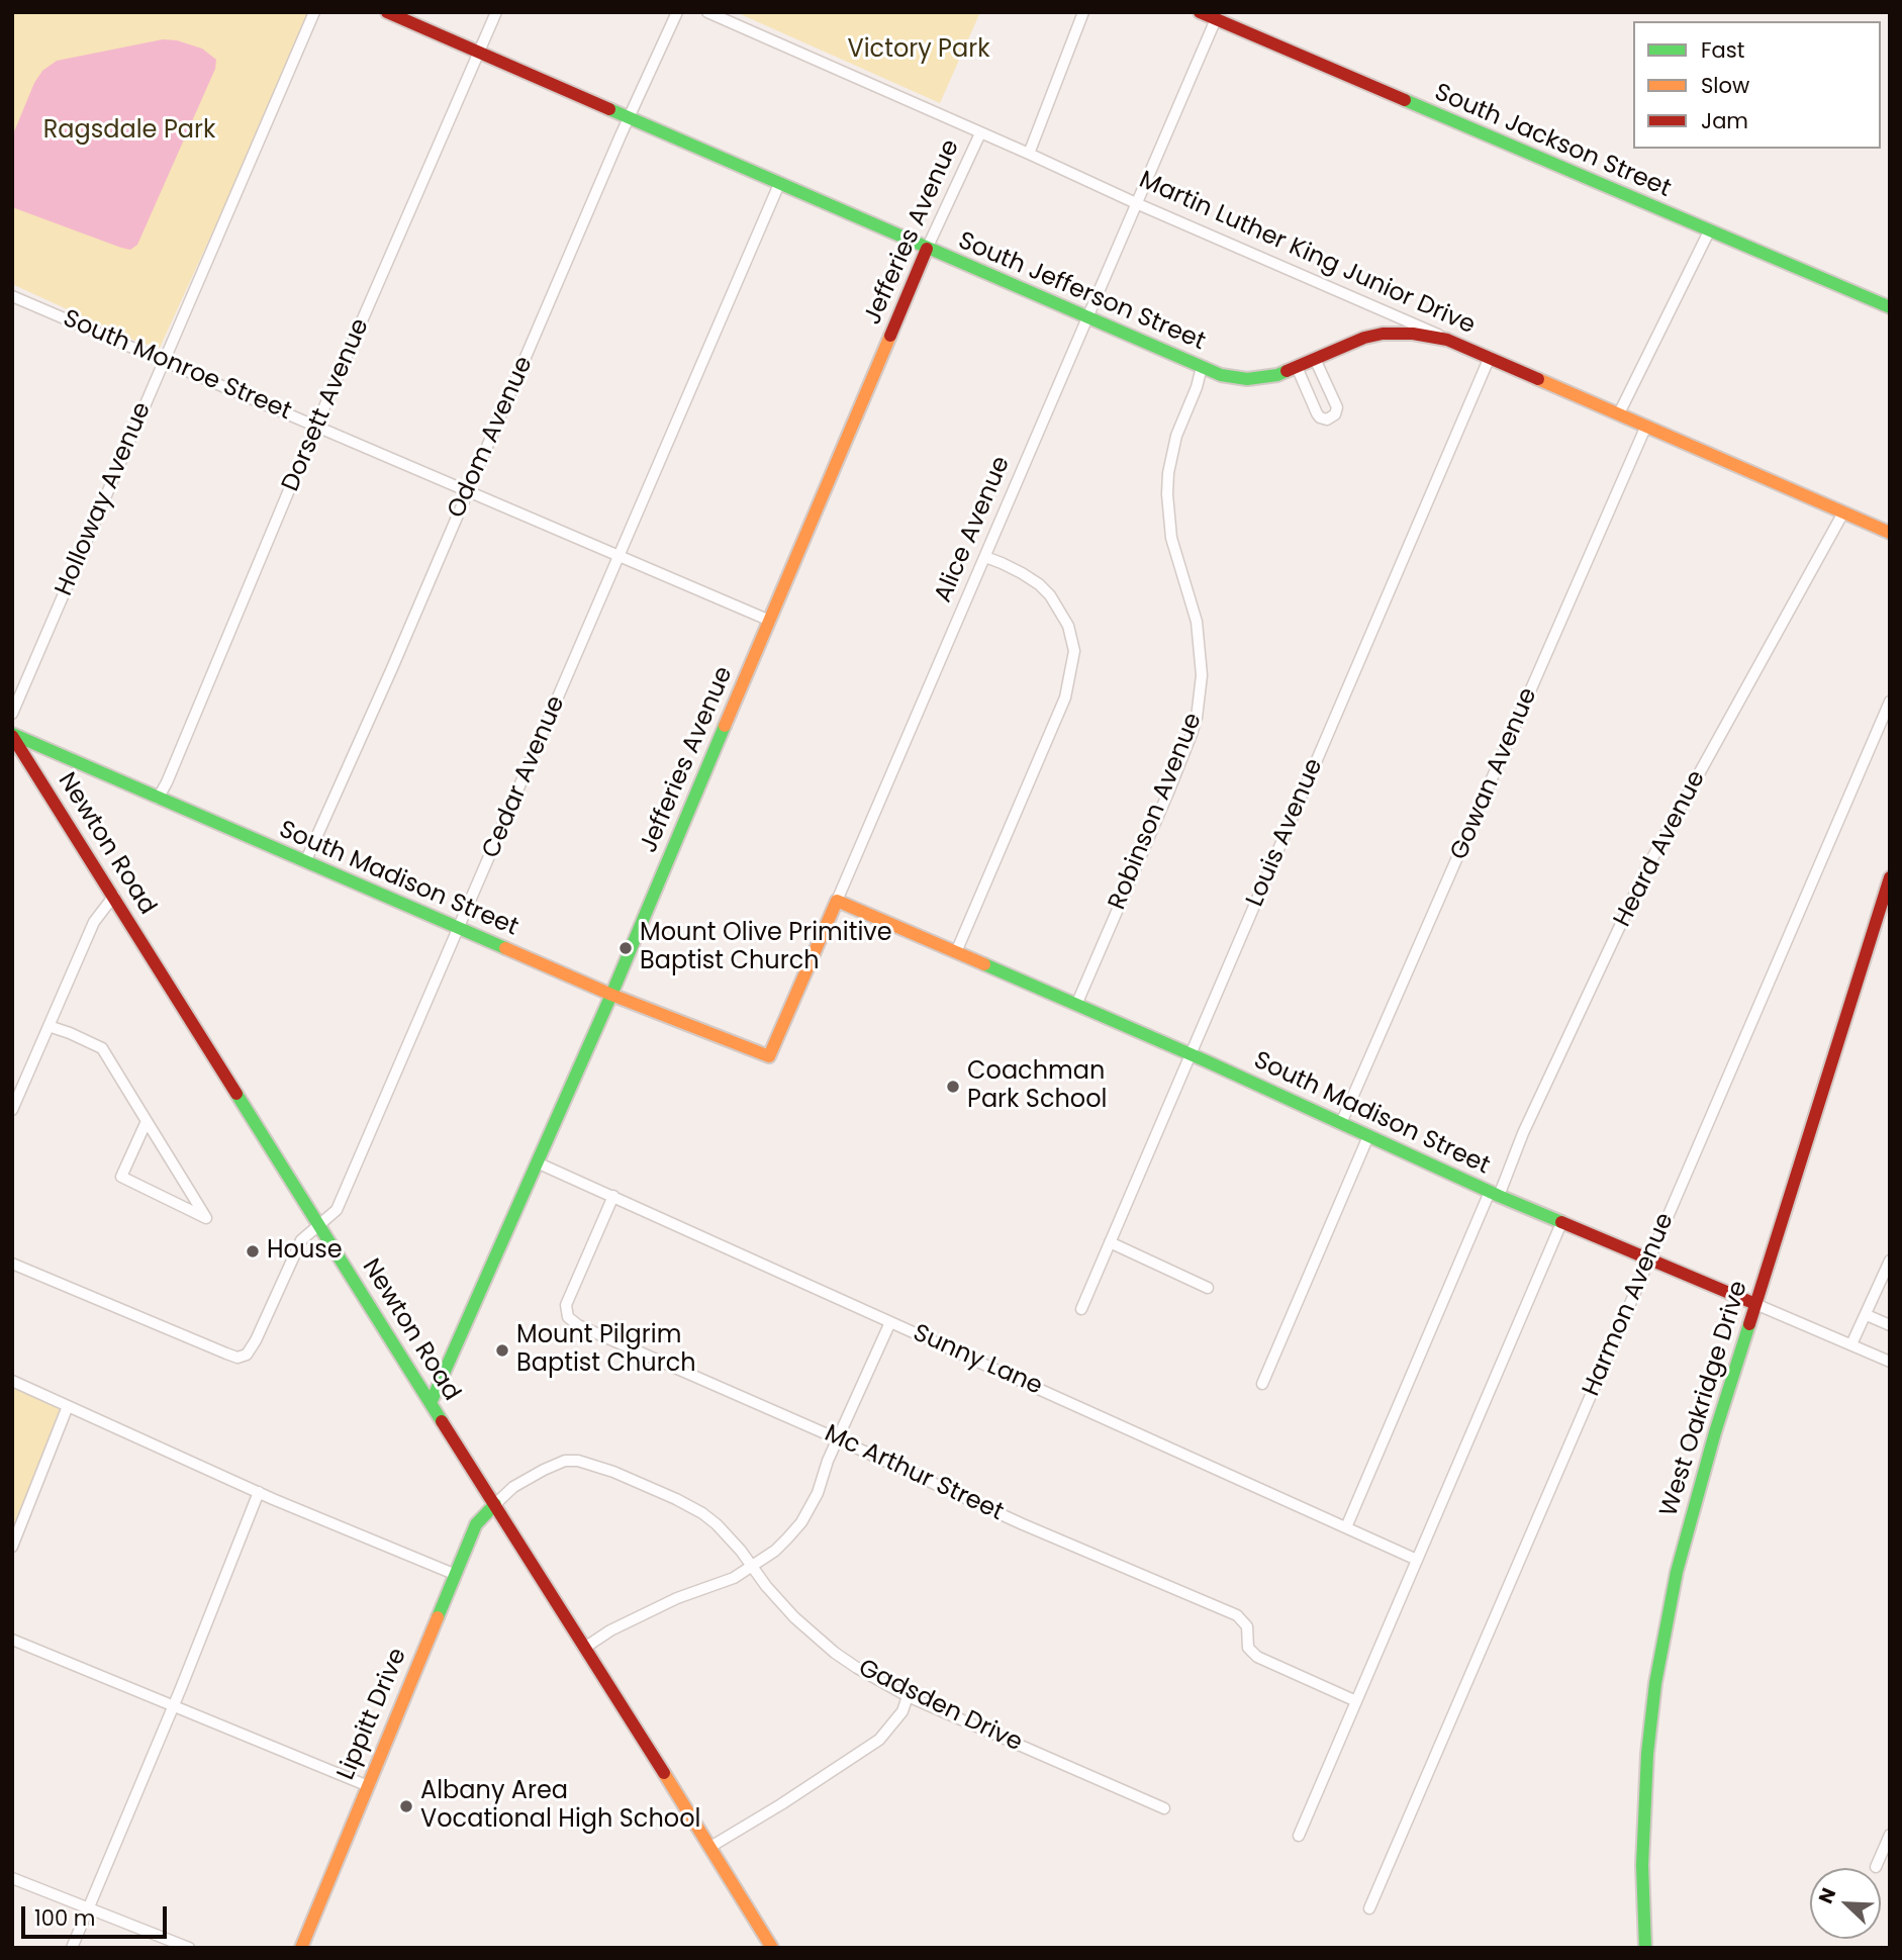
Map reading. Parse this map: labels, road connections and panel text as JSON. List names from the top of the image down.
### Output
{
  "streets": {
    "street": [
      "South Jackson Street",
      "Jefferies Avenue",
      "Martin Luther King Junior Drive",
      "South Jefferson Street",
      "South Monroe Street",
      "Dorsett Avenue",
      "Odom Avenue",
      "Holloway Avenue",
      "Alice Avenue",
      "Gowan Avenue",
      "Cedar Avenue",
      "Robinson Avenue",
      "Louis Avenue",
      "Newton Road",
      "Heard Avenue",
      "South Madison Street",
      "Harmon Avenue",
      "Sunny Lane",
      "West Oakridge Drive",
      "Mc Arthur Street",
      "Gadsden Drive",
      "Lippitt Drive"
    ]
  },
  "crossings": [
    ["South Jackson Street", "Alice Avenue"],
    ["Jefferies Avenue", "Martin Luther King Junior Drive"],
    ["Jefferies Avenue", "South Jefferson Street"],
    ["Jefferies Avenue", "South Monroe Street"],
    ["Jefferies Avenue", "Newton Road"],
    ["Jefferies Avenue", "South Madison Street"],
    ["Jefferies Avenue", "Sunny Lane"],
    ["Martin Luther King Junior Drive", "South Jefferson Street"],
    ["Martin Luther King Junior Drive", "Alice Avenue"],
    ["Martin Luther King Junior Drive", "Gowan Avenue"],
    ["Martin Luther King Junior Drive", "Louis Avenue"],
    ["Martin Luther King Junior Drive", "Heard Avenue"],
    ["South Jefferson Street", "Dorsett Avenue"],
    ["South Jefferson Street", "Odom Avenue"],
    ["South Jefferson Street", "Alice Avenue"],
    ["South Jefferson Street", "Cedar Avenue"],
    ["South Jefferson Street", "Robinson Avenue"],
    ["South Monroe Street", "Dorsett Avenue"],
    ["South Monroe Street", "Odom Avenue"],
    ["South Monroe Street", "Holloway Avenue"],
    ["South Monroe Street", "Cedar Avenue"],
    ["Dorsett Avenue", "South Madison Street"],
    ["Odom Avenue", "South Madison Street"],
    ["Alice Avenue", "South Madison Street"],
    ["Gowan Avenue", "South Madison Street"],
    ["Cedar Avenue", "Newton Road"],
    ["Cedar Avenue", "South Madison Street"],
    ["Robinson Avenue", "South Madison Street"],
    ["Louis Avenue", "South Madison Street"],
    ["Newton Road", "South Madison Street"],
    ["Newton Road", "Gadsden Drive"],
    ["Newton Road", "Lippitt Drive"],
    ["Heard Avenue", "South Madison Street"],
    ["Heard Avenue", "Sunny Lane"],
    ["South Madison Street", "Harmon Avenue"],
    ["South Madison Street", "West Oakridge Drive"],
    ["Sunny Lane", "Mc Arthur Street"],
    ["Gadsden Drive", "Lippitt Drive"]
  ],
  "parks": ["Victory Park", "Ragsdale Park"],
  "places": [
    "Mount Olive Primitive Baptist Church",
    "Coachman Park School",
    "House",
    "Mount Pilgrim Baptist Church",
    "Albany Area Vocational High School"
  ],
  "legend": ["Fast", "Slow", "Jam"],
  "scale_bar": "100 m",
  "north": "top left"
}
